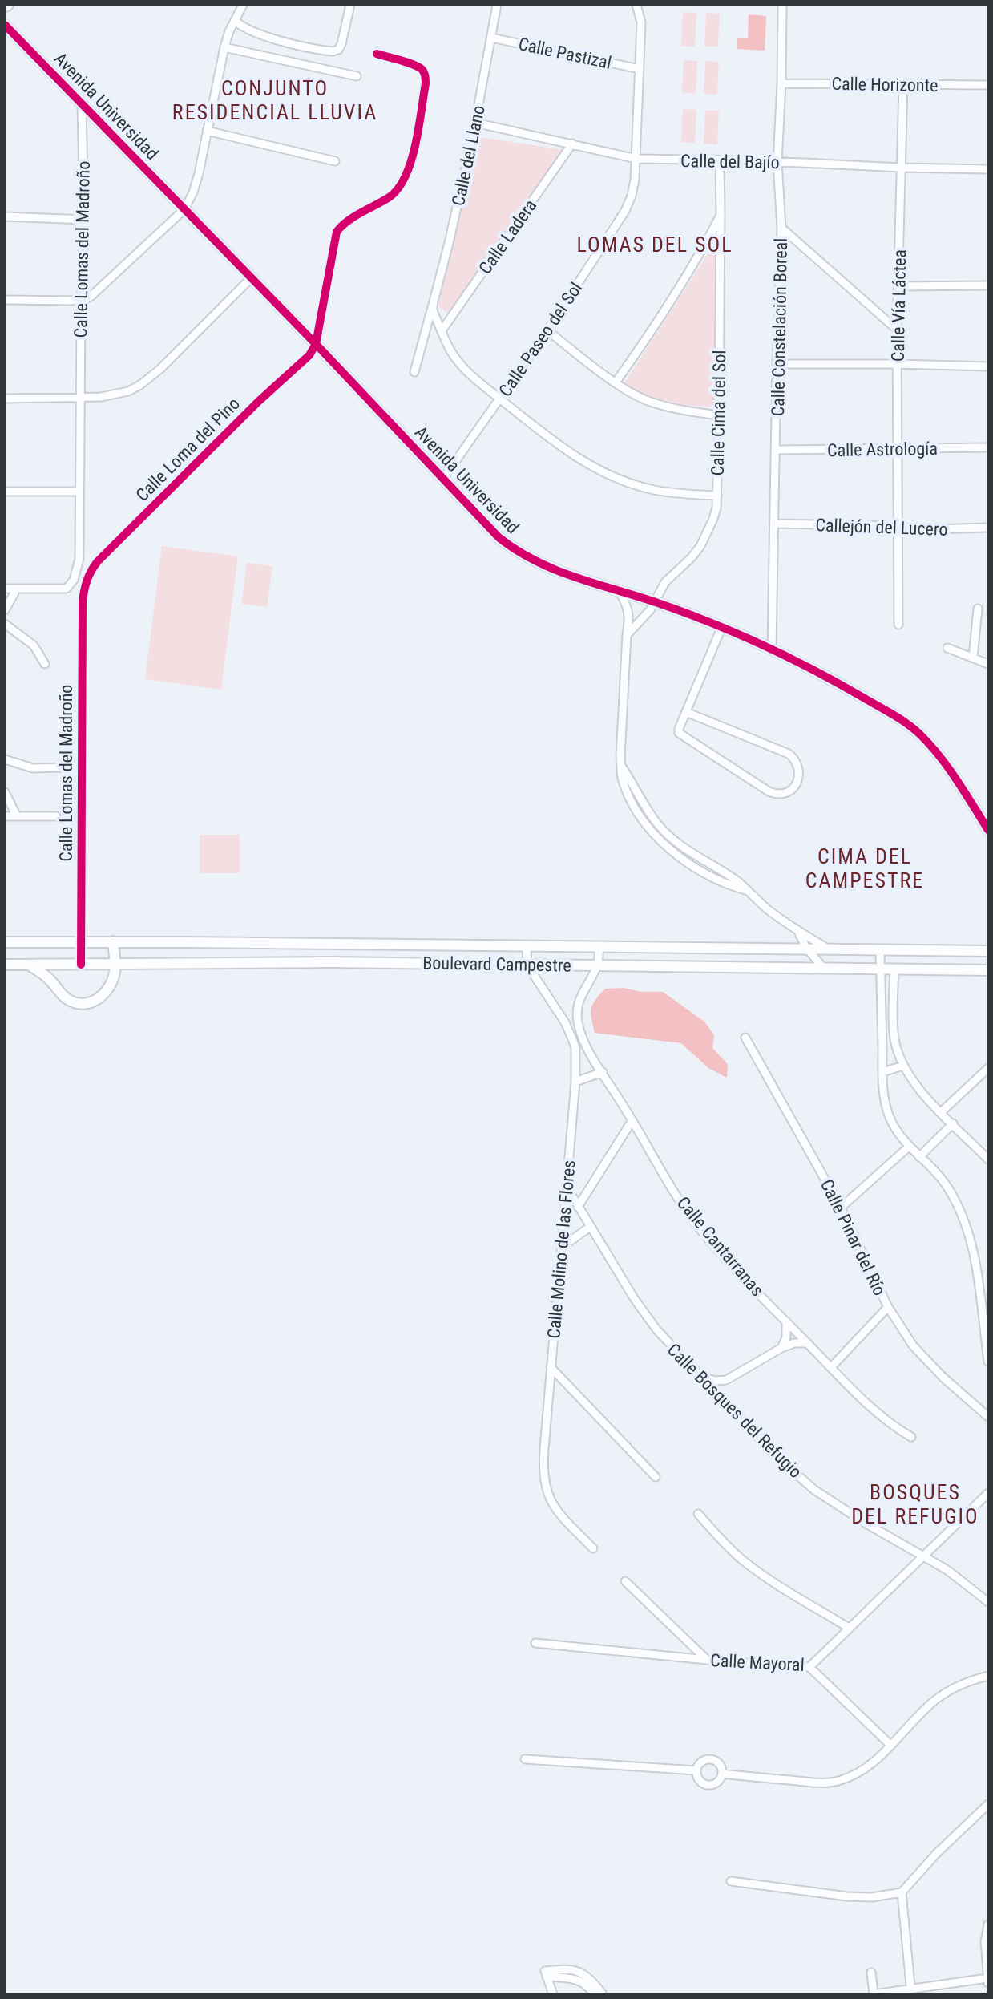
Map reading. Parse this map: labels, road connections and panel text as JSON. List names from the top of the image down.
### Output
{
  "streets": {
    "street": [
      "Calle Pastizal",
      "Calle Horizonte",
      "Avenida Universidad",
      "Calle del Llano",
      "Calle del Bajío",
      "Calle Ladera",
      "Calle Lomas del Madroño",
      "Calle Vía Láctea",
      "Calle Constelación Boreal",
      "Calle Paseo del Sol",
      "Calle Cima del Sol",
      "Calle Loma del Pino",
      "Calle Astrología",
      "Callejón del Lucero",
      "Boulevard Campestre",
      "Calle Pinar del Río",
      "Calle Cantarranas",
      "Calle Molino de las Flores",
      "Calle Bosques del Refugio",
      "Calle Mayoral"
    ]
  },
  "crossings": [
    ["Calle Pastizal", "Calle del Llano"],
    ["Calle Pastizal", "Calle Paseo del Sol"],
    ["Calle Horizonte", "Calle Vía Láctea"],
    ["Calle Horizonte", "Calle Constelación Boreal"],
    ["Avenida Universidad", "Calle Lomas del Madroño"],
    ["Avenida Universidad", "Calle Constelación Boreal"],
    ["Avenida Universidad", "Calle Paseo del Sol"],
    ["Avenida Universidad", "Calle Cima del Sol"],
    ["Avenida Universidad", "Calle Loma del Pino"],
    ["Calle del Llano", "Calle del Bajío"],
    ["Calle del Bajío", "Calle Ladera"],
    ["Calle del Bajío", "Calle Vía Láctea"],
    ["Calle del Bajío", "Calle Constelación Boreal"],
    ["Calle del Bajío", "Calle Paseo del Sol"],
    ["Calle del Bajío", "Calle Cima del Sol"],
    ["Calle Lomas del Madroño", "Calle Loma del Pino"],
    ["Calle Lomas del Madroño", "Boulevard Campestre"],
    ["Calle Vía Láctea", "Calle Astrología"],
    ["Calle Vía Láctea", "Callejón del Lucero"],
    ["Calle Constelación Boreal", "Calle Astrología"],
    ["Calle Constelación Boreal", "Callejón del Lucero"],
    ["Boulevard Campestre", "Calle Cantarranas"],
    ["Boulevard Campestre", "Calle Molino de las Flores"],
    ["Calle Molino de las Flores", "Calle Bosques del Refugio"],
    ["Calle Bosques del Refugio", "Calle Mayoral"]
  ],
  "districts": [
    "CONJUNTO RESIDENCIAL LLUVIA",
    "LOMAS DEL SOL",
    "CIMA DEL CAMPESTRE",
    "BOSQUES DEL REFUGIO"
  ]
}
